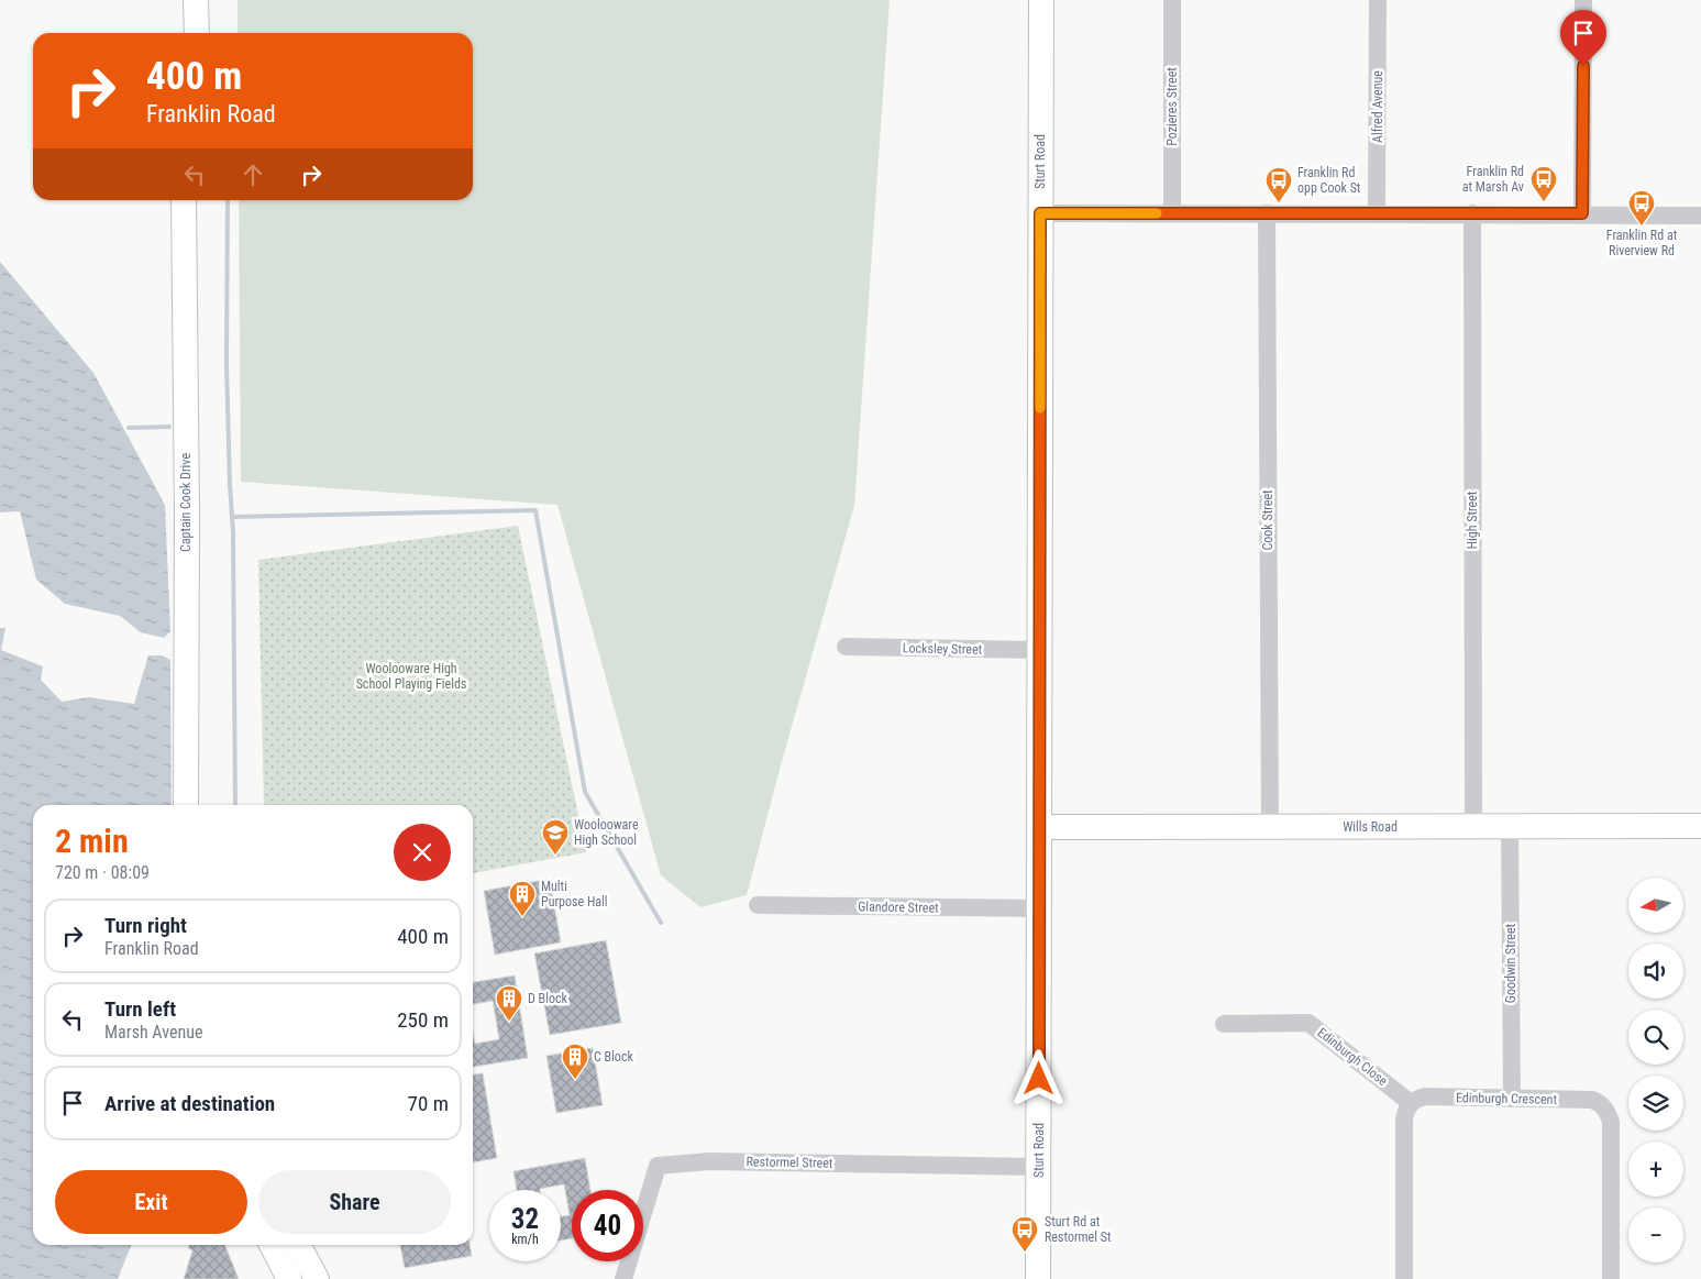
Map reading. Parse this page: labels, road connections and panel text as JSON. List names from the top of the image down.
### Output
{
  "streets": {
    "street": [
      "Pozieres Street",
      "Alfred Avenue",
      "Sturt Road",
      "Captain Cook Drive",
      "Cook Street",
      "High Street",
      "Locksley Street",
      "Wills Road",
      "Glandore Street",
      "Goodwin Street",
      "Edinburgh Close",
      "Edinburgh Crescent",
      "Restormel Street"
    ]
  },
  "crossings": [
    ["Sturt Road", "Locksley Street"],
    ["Sturt Road", "Wills Road"],
    ["Sturt Road", "Glandore Street"],
    ["Sturt Road", "Restormel Street"],
    ["Cook Street", "Wills Road"],
    ["High Street", "Wills Road"],
    ["Wills Road", "Goodwin Street"],
    ["Goodwin Street", "Edinburgh Crescent"],
    ["Edinburgh Close", "Edinburgh Crescent"]
  ],
  "parks": ["Woolooware High School Playing Fields"],
  "places": {
    "bus stop": [
      "Franklin Rd at Marsh Av",
      "Franklin Rd opp Cook St",
      "Franklin Rd at Riverview Rd",
      "Sturt Rd at Restormel St"
    ],
    "school or university": ["Woolooware High School"],
    "building": ["Multi Purpose Hall", "D Block", "C Block"]
  },
  "north": "left",
  "page": {
    "turn": ["400 m", "Franklin Road"],
    "heading": ["2 min", "720 m · 08:09"],
    "map_buttons": ["+", "−"],
    "list": [
      {
        "name": "Turn right",
        "note": "Franklin Road",
        "value": "400 m"
      },
      {
        "name": "Turn left",
        "note": "Marsh Avenue",
        "value": "250 m"
      },
      {
        "name": "Arrive at destination",
        "value": "70 m"
      }
    ],
    "buttons": ["Exit", "Share"],
    "speed": "32 km/h",
    "limit": "40"
  }
}
